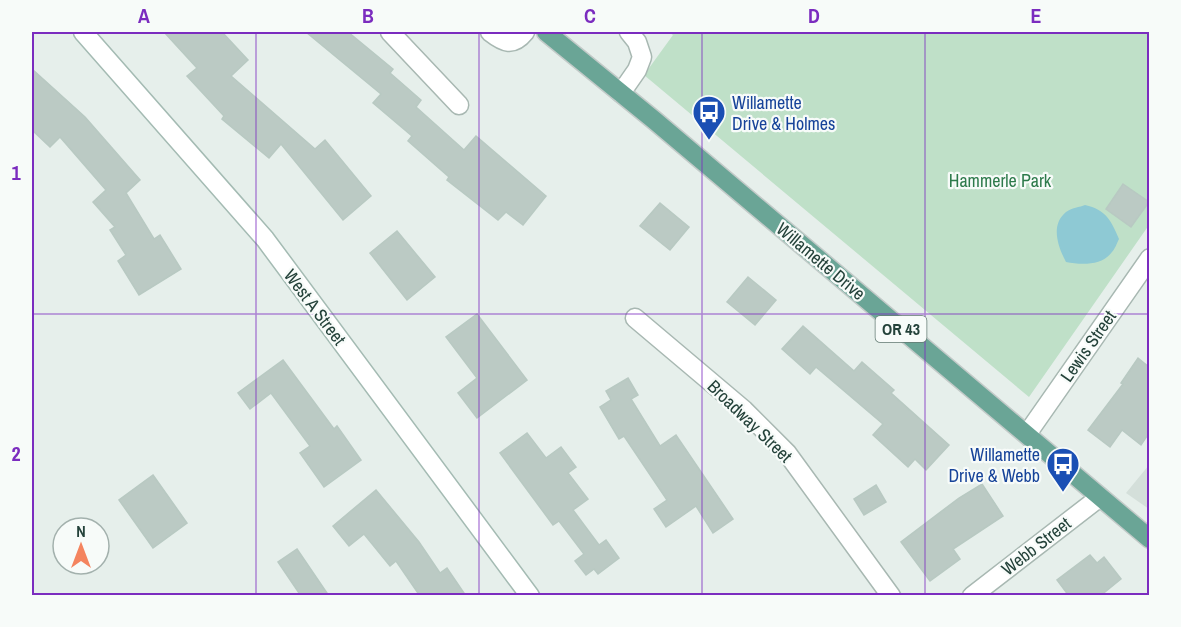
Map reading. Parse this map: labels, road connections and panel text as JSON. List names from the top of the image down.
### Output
{
  "streets": {
    "main road": ["Willamette Drive", "OR 43"],
    "street": [
      "West A Street",
      "Lewis Street",
      "Broadway Street",
      "Webb Street"
    ]
  },
  "crossings": [
    ["Willamette Drive", "Lewis Street"],
    ["Willamette Drive", "Webb Street"]
  ],
  "parks": ["Hammerle Park"],
  "places": {
    "bus stop": ["Willamette Drive & Holmes", "Willamette Drive & Webb"]
  },
  "north": "top",
  "grid": {
    "columns": [
      "A",
      "B",
      "C",
      "D",
      "E"
    ],
    "rows": ["1", "2"]
  }
}
